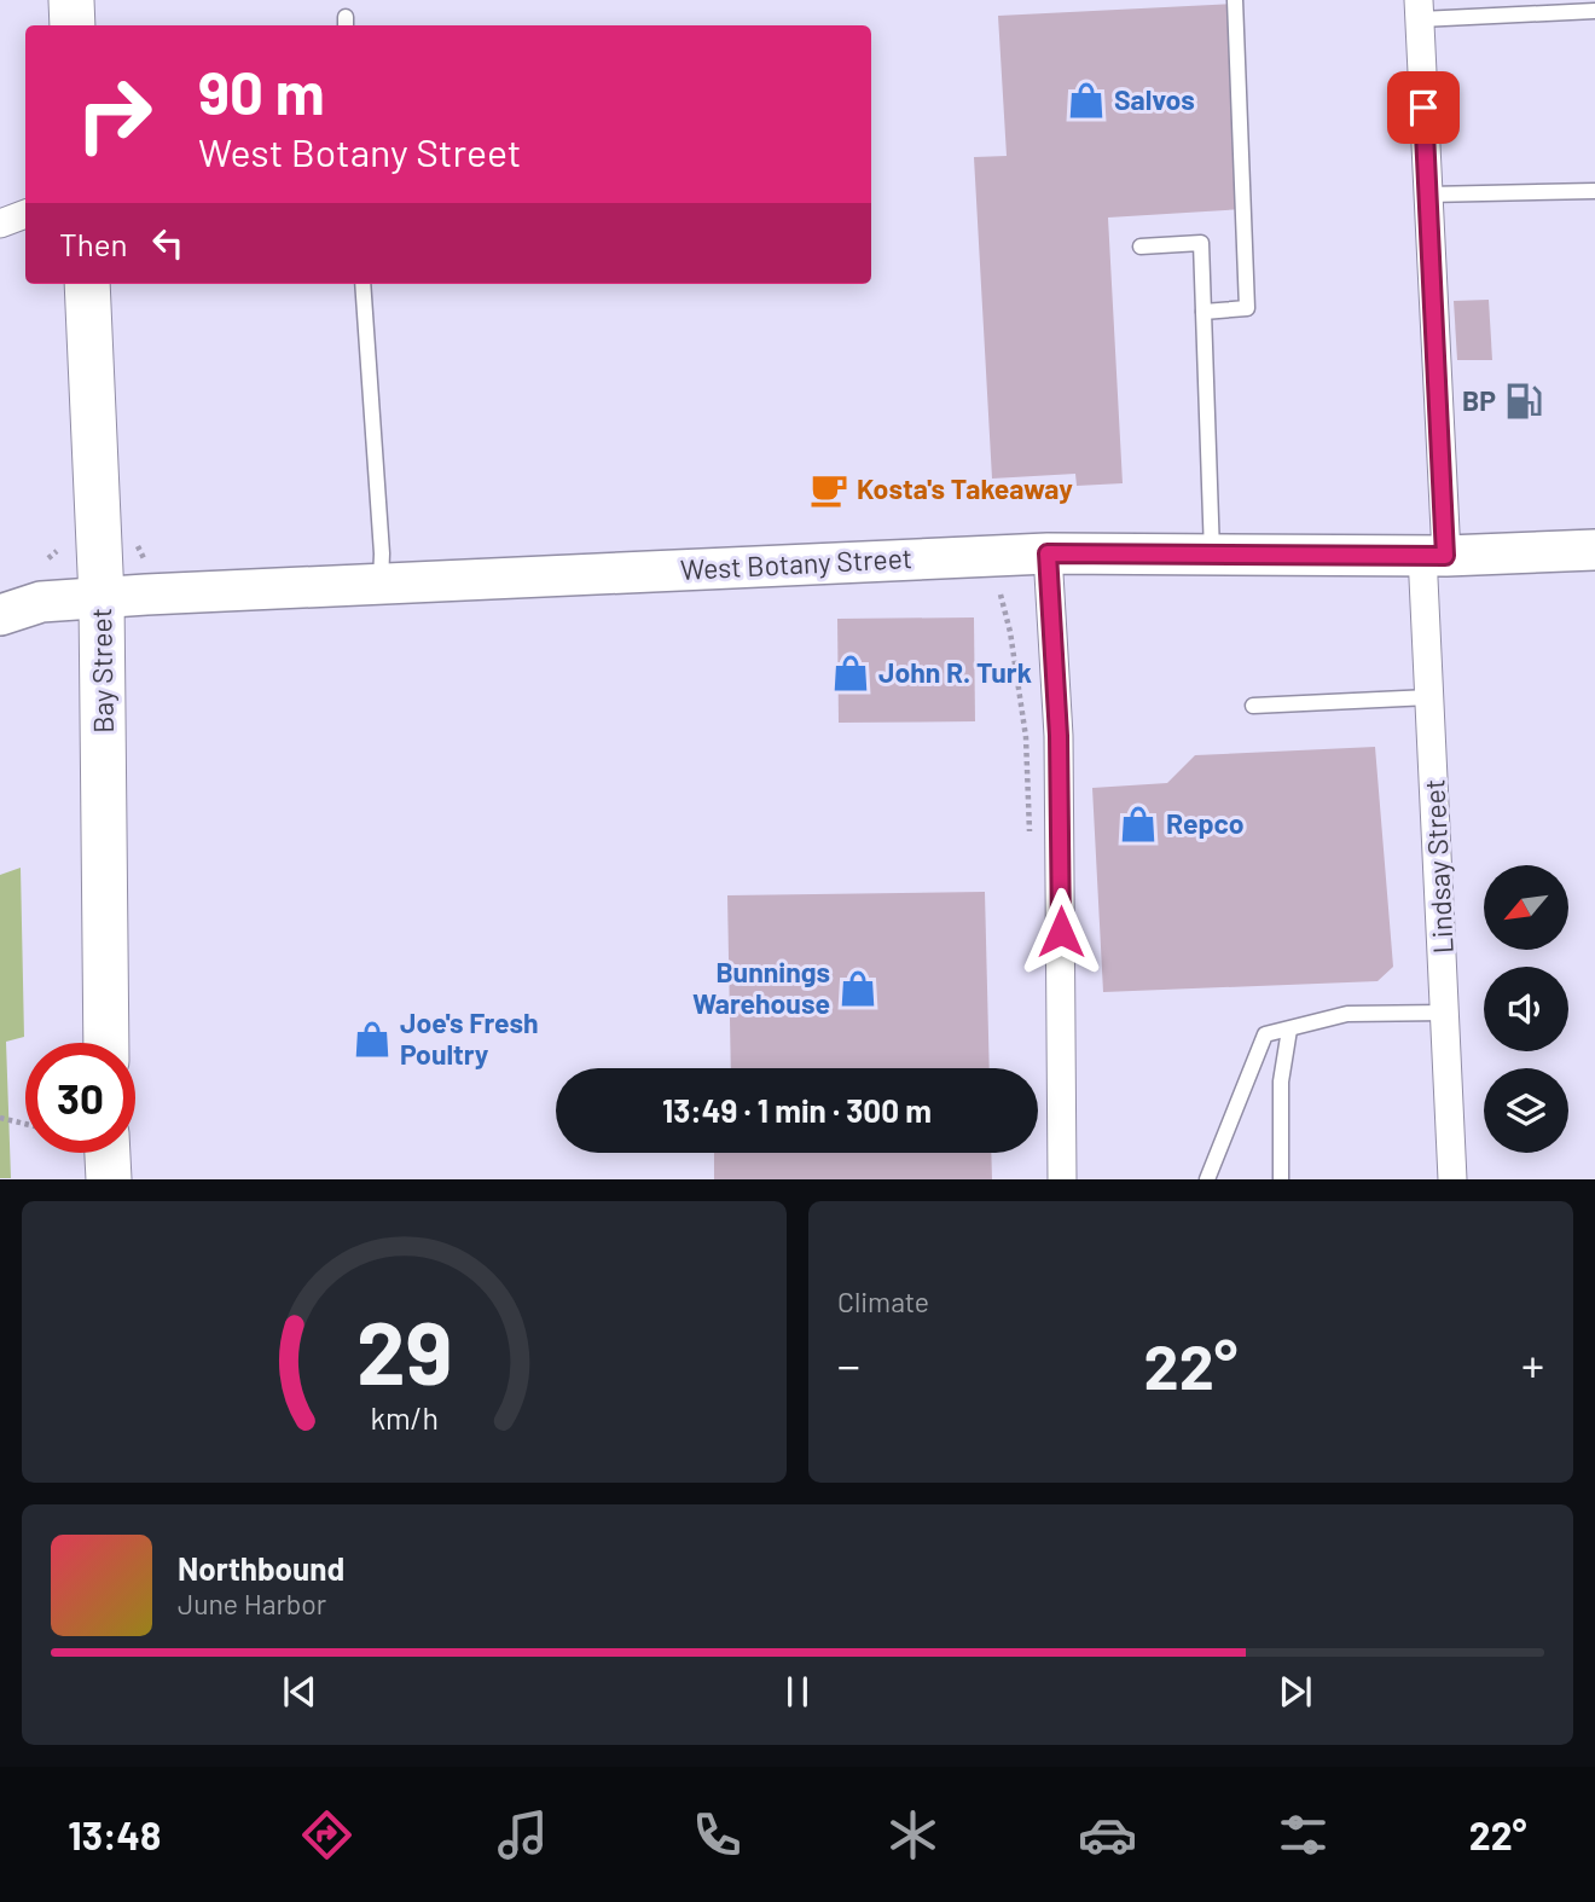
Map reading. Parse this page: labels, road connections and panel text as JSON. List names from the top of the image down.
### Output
{
  "streets": {
    "main road": ["West Botany Street", "Bay Street"],
    "street": ["Lindsay Street"]
  },
  "crossings": [
    ["West Botany Street", "Bay Street"],
    ["West Botany Street", "Lindsay Street"]
  ],
  "places": {
    "shop": [
      "Salvos",
      "John R. Turk",
      "Repco",
      "Bunnings Warehouse",
      "Joe's Fresh Poultry"
    ],
    "fuel station": ["BP"],
    "cafe": ["Kosta's Takeaway"]
  },
  "north": "bottom left",
  "page": {
    "turn": ["90 m", "West Botany Street"],
    "then": "Then",
    "limit": "30",
    "trip": "13:49 · 1 min · 300 m",
    "tile": "Climate",
    "heat": ["−", "22°", "+"],
    "song": ["Northbound", "June Harbor"],
    "tabs": ["13:48", "22°"],
    "gauge": ["29", "km/h"]
  }
}
